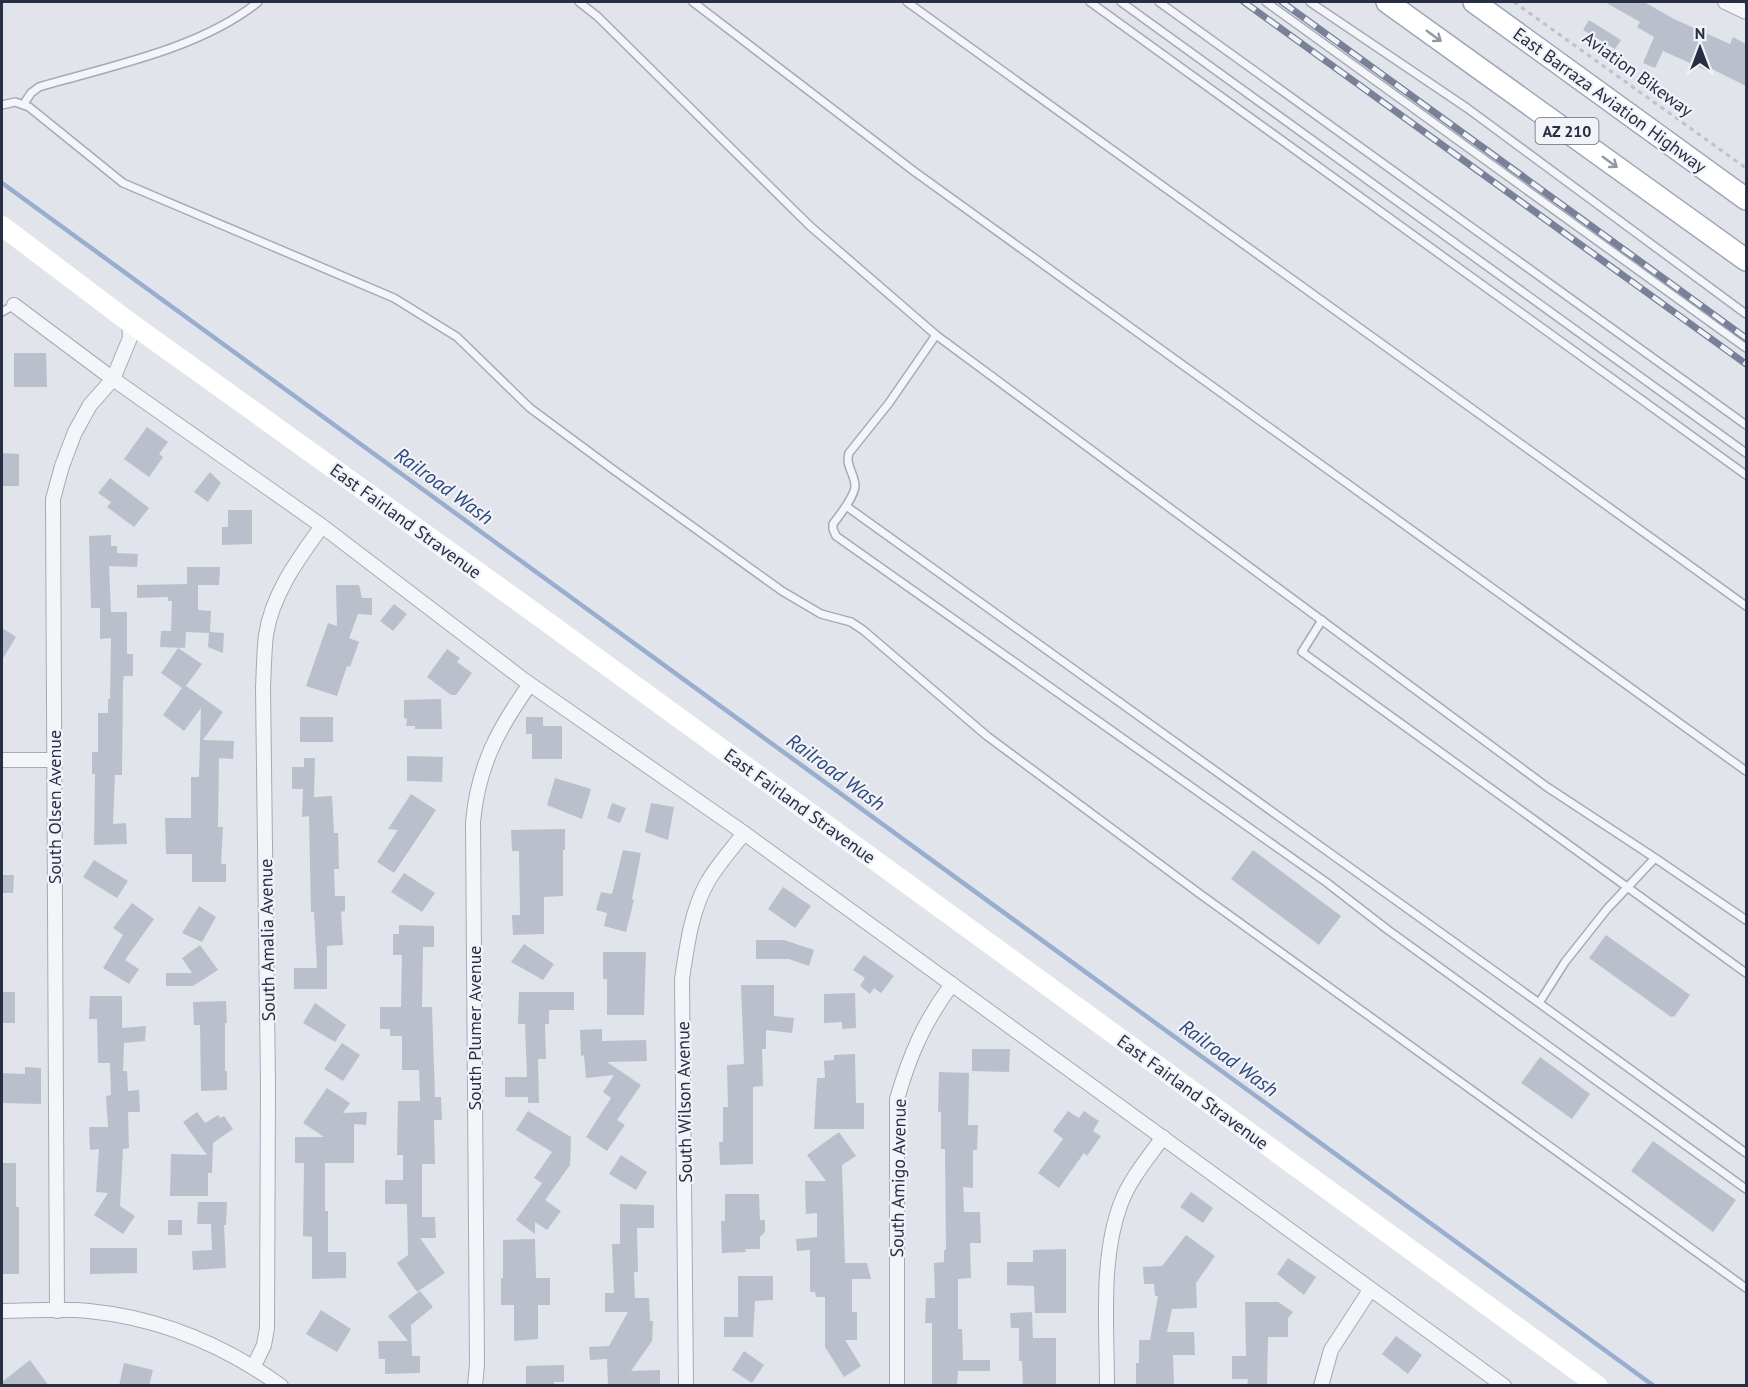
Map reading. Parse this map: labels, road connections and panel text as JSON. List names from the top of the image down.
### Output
{
  "streets": {
    "main road": ["East Barraza Aviation Highway", "AZ 210"],
    "street": [
      "East Fairland Stravenue",
      "South Olsen Avenue",
      "South Amalia Avenue",
      "South Plumer Avenue",
      "South Wilson Avenue",
      "South Amigo Avenue"
    ],
    "path": ["Aviation Bikeway"]
  },
  "crossings": [
    ["East Fairland Stravenue", "South Olsen Avenue"]
  ],
  "water": ["Railroad Wash"],
  "north": "top"
}
